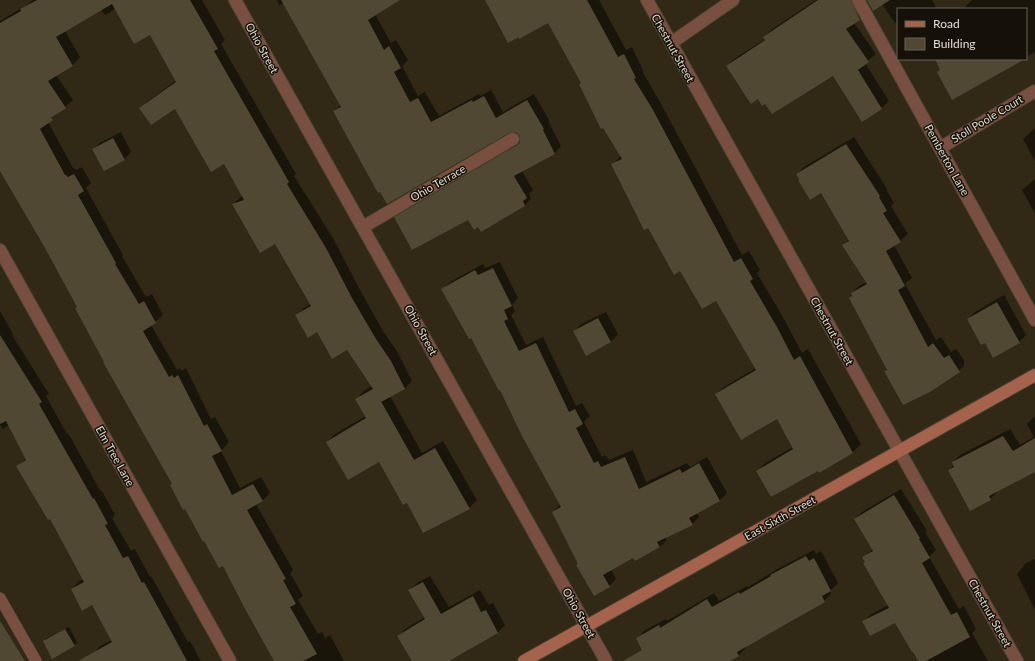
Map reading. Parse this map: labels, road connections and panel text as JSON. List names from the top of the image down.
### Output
{
  "streets": {
    "street": [
      "Ohio Street",
      "Chestnut Street",
      "Stoll Poole Court",
      "Pemberton Lane",
      "Ohio Terrace",
      "Elm Tree Lane",
      "East Sixth Street"
    ]
  },
  "crossings": [
    ["Ohio Street", "Ohio Terrace"],
    ["Ohio Street", "East Sixth Street"],
    ["Chestnut Street", "East Sixth Street"],
    ["Stoll Poole Court", "Pemberton Lane"]
  ],
  "legend": ["Road", "Building"]
}
